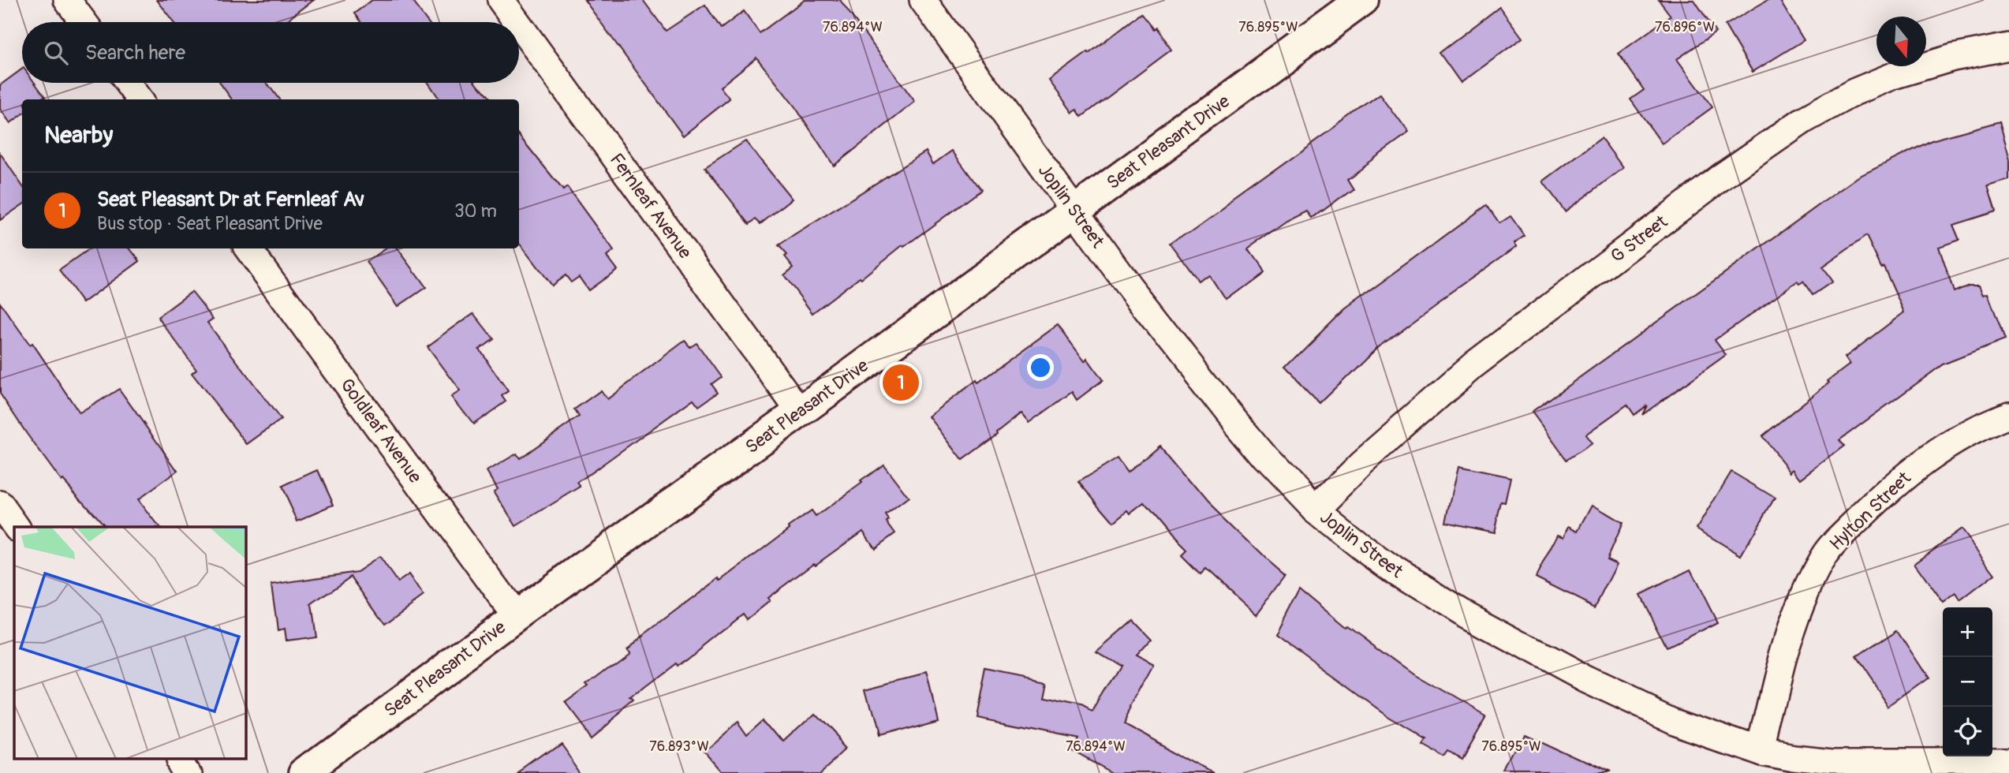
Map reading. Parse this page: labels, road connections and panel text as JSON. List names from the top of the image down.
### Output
{
  "streets": {
    "street": [
      "Seat Pleasant Drive",
      "Fernleaf Avenue",
      "Joplin Street",
      "G Street",
      "Goldleaf Avenue",
      "Hylton Street"
    ]
  },
  "crossings": [
    ["Seat Pleasant Drive", "Fernleaf Avenue"],
    ["Seat Pleasant Drive", "Joplin Street"],
    ["Seat Pleasant Drive", "Goldleaf Avenue"],
    ["Joplin Street", "G Street"],
    ["Joplin Street", "Hylton Street"]
  ],
  "north": "bottom",
  "page": {
    "search": "Search here",
    "heading": "Nearby",
    "list": [
      {
        "mark": "1",
        "name": "Seat Pleasant Dr at Fernleaf Av",
        "note": "Bus stop · Seat Pleasant Drive",
        "value": "30 m"
      }
    ],
    "pins": "1",
    "map_buttons": ["+", "−"]
  },
  "coordinates": [
    "76.894°W",
    "76.895°W",
    "76.896°W",
    "76.893°W"
  ]
}
